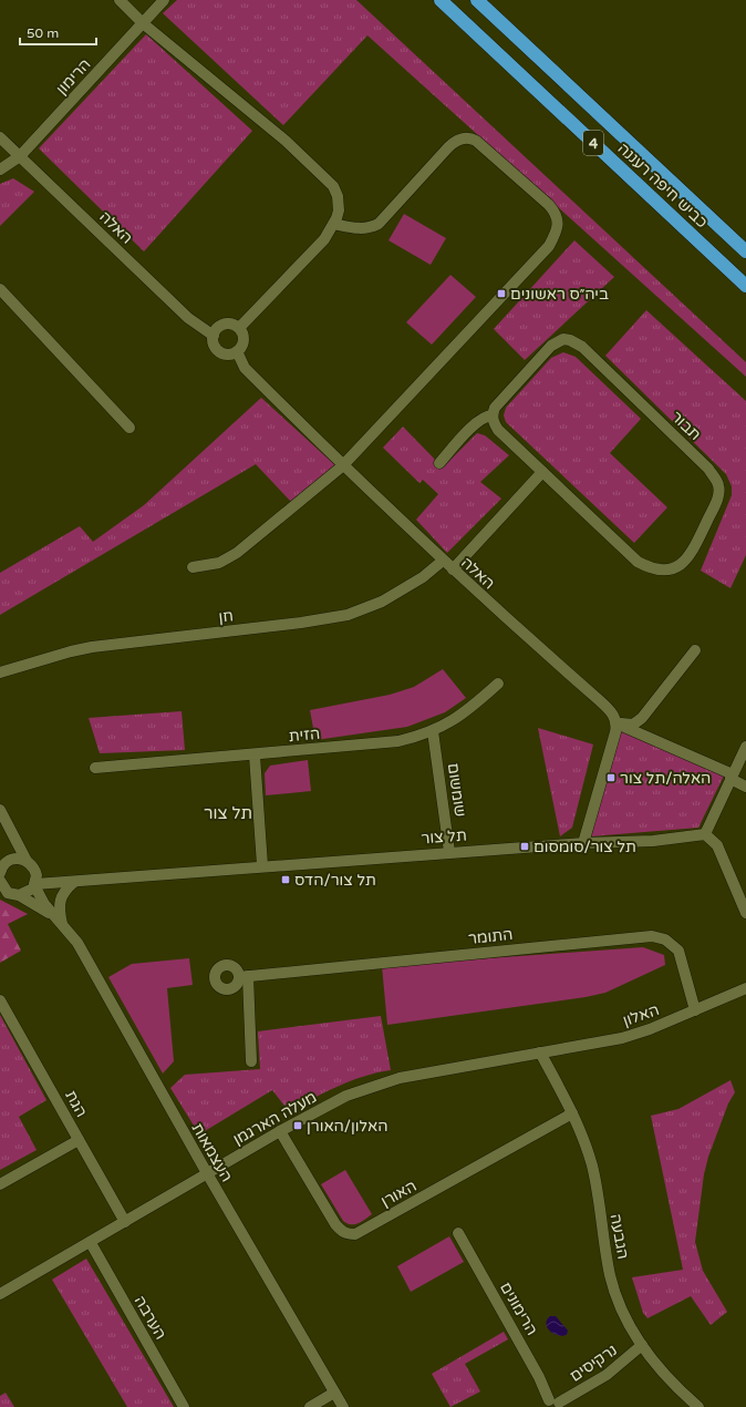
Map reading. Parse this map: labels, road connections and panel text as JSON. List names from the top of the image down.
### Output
{
  "streets": {
    "highway": ["4", "כביש חיפה רעננה"],
    "street": [
      "הרימון",
      "האלה",
      "תבור",
      "חן",
      "הזית",
      "שומשום",
      "תל צור",
      "התומר",
      "האלון",
      "הגת",
      "מעלה הארגמן",
      "העצמאות",
      "האורן",
      "הגבעה",
      "הרימונים",
      "הערבה",
      "נרקיסים"
    ]
  },
  "crossings": [
    ["הרימון", "האלה"],
    ["האלה", "חן"],
    ["הזית", "שומשום"],
    ["שומשום", "תל צור"],
    ["תל צור", "העצמאות"],
    ["התומר", "האלון"],
    ["האלון", "מעלה הארגמן"],
    ["האלון", "הגבעה"],
    ["הגת", "מעלה הארגמן"],
    ["מעלה הארגמן", "העצמאות"],
    ["מעלה הארגמן", "האורן"],
    ["מעלה הארגמן", "הגבעה"],
    ["מעלה הארגמן", "הערבה"],
    ["האורן", "הגבעה"],
    ["הגבעה", "נרקיסים"],
    ["הרימונים", "נרקיסים"]
  ],
  "districts": ["תל צור"],
  "places": {
    "transit": [
      "ביה״ס ראשונים",
      "האלה/תל צור",
      "תל צור/סומסום",
      "תל צור/הדס",
      "האלון/האורן"
    ]
  },
  "scale_bar": "50 m"
}
